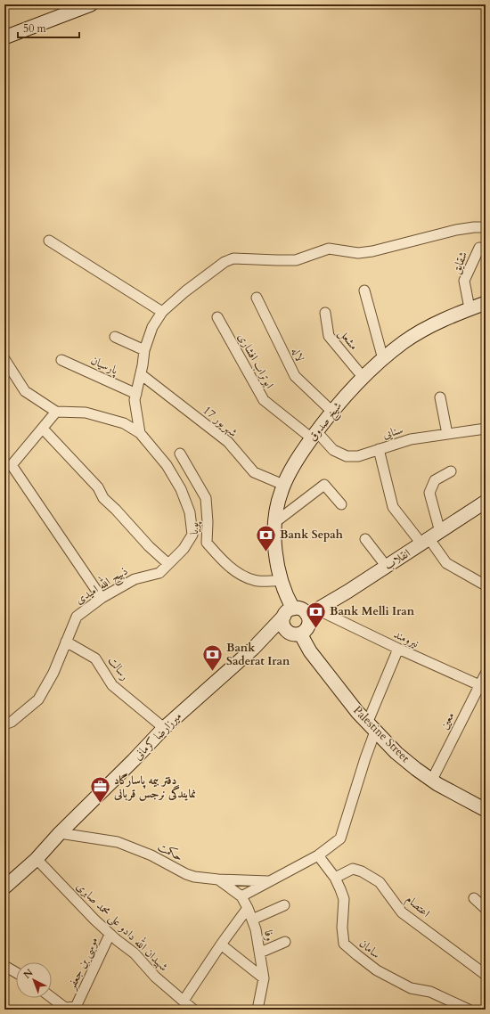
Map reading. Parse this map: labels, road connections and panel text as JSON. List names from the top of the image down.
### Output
{
  "streets": {
    "main road": [
      "شیخ صدوق",
      "انقلاب",
      "Palestine Street",
      "میرزارضا کرمانی"
    ],
    "street": [
      "شقایق",
      "مشعل",
      "لاله",
      "ابوتراب افشاری",
      "پارسیان",
      "17 شهریور",
      "سنایی",
      "پویا",
      "ذبیح الله امیدی",
      "نیرومند",
      "رسالت",
      "معین",
      "حکمت",
      "اعتصام",
      "شهیدان الله دادو علی محمد صابری",
      "وفا",
      "سامان",
      "موسی بن جعفر"
    ]
  },
  "crossings": [
    ["شقایق", "شیخ صدوق"],
    ["مشعل", "شیخ صدوق"],
    ["لاله", "شیخ صدوق"],
    ["ابوتراب افشاری", "شیخ صدوق"],
    ["ابوتراب افشاری", "سنایی"],
    ["17 شهریور", "شیخ صدوق"],
    ["شیخ صدوق", "سنایی"],
    ["شیخ صدوق", "پویا"],
    ["شیخ صدوق", "Palestine Street"],
    ["انقلاب", "نیرومند"],
    ["ذبیح الله امیدی", "رسالت"],
    ["نیرومند", "معین"],
    ["رسالت", "میرزارضا کرمانی"],
    ["معین", "Palestine Street"],
    ["میرزارضا کرمانی", "حکمت"],
    ["میرزارضا کرمانی", "شهیدان الله دادو علی محمد صابری"],
    ["حکمت", "وفا"],
    ["اعتصام", "سامان"],
    ["شهیدان الله دادو علی محمد صابری", "موسی بن جعفر"]
  ],
  "places": {
    "bank": ["Bank Sepah", "Bank Melli Iran", "Bank Saderat Iran"],
    "office": ["دفتر بیمه پاسارگاد نمایندگی نرجس قربانی"]
  },
  "scale_bar": "50 m",
  "north": "top left"
}
